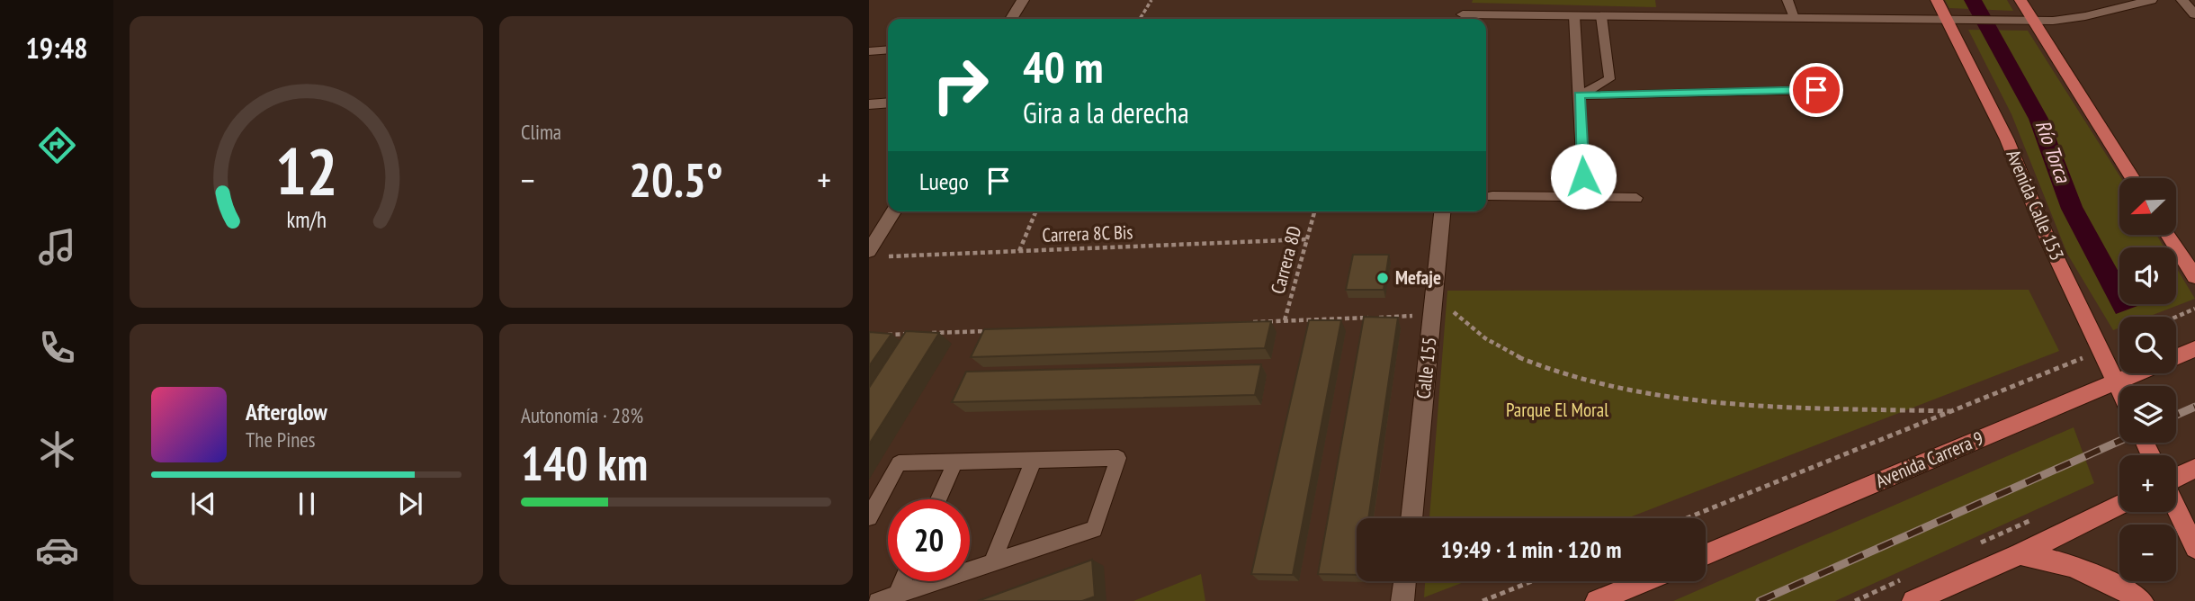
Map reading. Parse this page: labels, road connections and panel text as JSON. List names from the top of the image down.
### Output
{
  "streets": {
    "main road": ["Avenida Calle 153", "Avenida Carrera 9"],
    "street": ["Calle 155"],
    "path": ["Carrera 8C Bis", "Carrera 8D"]
  },
  "crossings": [
    ["Avenida Calle 153", "Avenida Carrera 9"],
    ["Carrera 8C Bis", "Carrera 8D"],
    ["Carrera 8D", "Calle 155"]
  ],
  "water": ["Río Torca"],
  "parks": ["Parque El Moral"],
  "places": ["Mefaje"],
  "north": "bottom left",
  "page": {
    "tabs": "19:48",
    "tile": [
      "Clima",
      ["Autonomía · 28%", "140 km"]
    ],
    "turn": ["40 m", "Gira a la derecha"],
    "then": "Luego",
    "heat": ["−", "20.5°", "+"],
    "map_buttons": ["+", "−"],
    "song": ["Afterglow", "The Pines"],
    "limit": "20",
    "trip": "19:49 · 1 min · 120 m",
    "gauge": ["12", "km/h"]
  }
}
